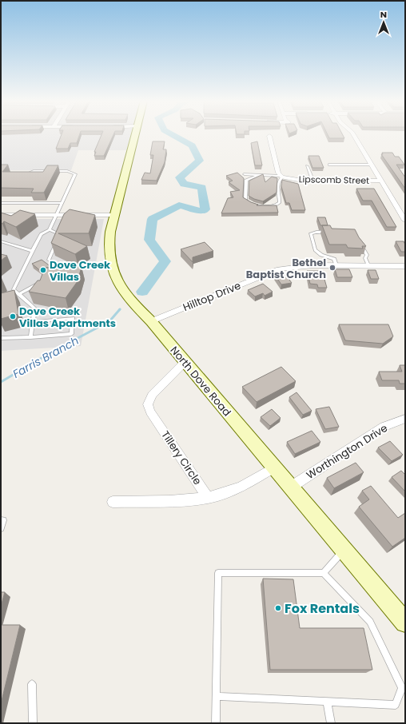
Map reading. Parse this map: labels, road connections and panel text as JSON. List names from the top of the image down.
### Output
{
  "streets": {
    "street": [
      "Lipscomb Street",
      "Hilltop Drive",
      "North Dove Road",
      "Worthington Drive",
      "Tillery Circle"
    ]
  },
  "crossings": [
    ["Hilltop Drive", "North Dove Road"],
    ["North Dove Road", "Worthington Drive"],
    ["North Dove Road", "Tillery Circle"]
  ],
  "water": ["Farris Branch"],
  "places": [
    "Bethel Baptist Church",
    "Dove Creek Villas",
    "Dove Creek Villas Apartments",
    "Fox Rentals"
  ],
  "north": "top"
}
